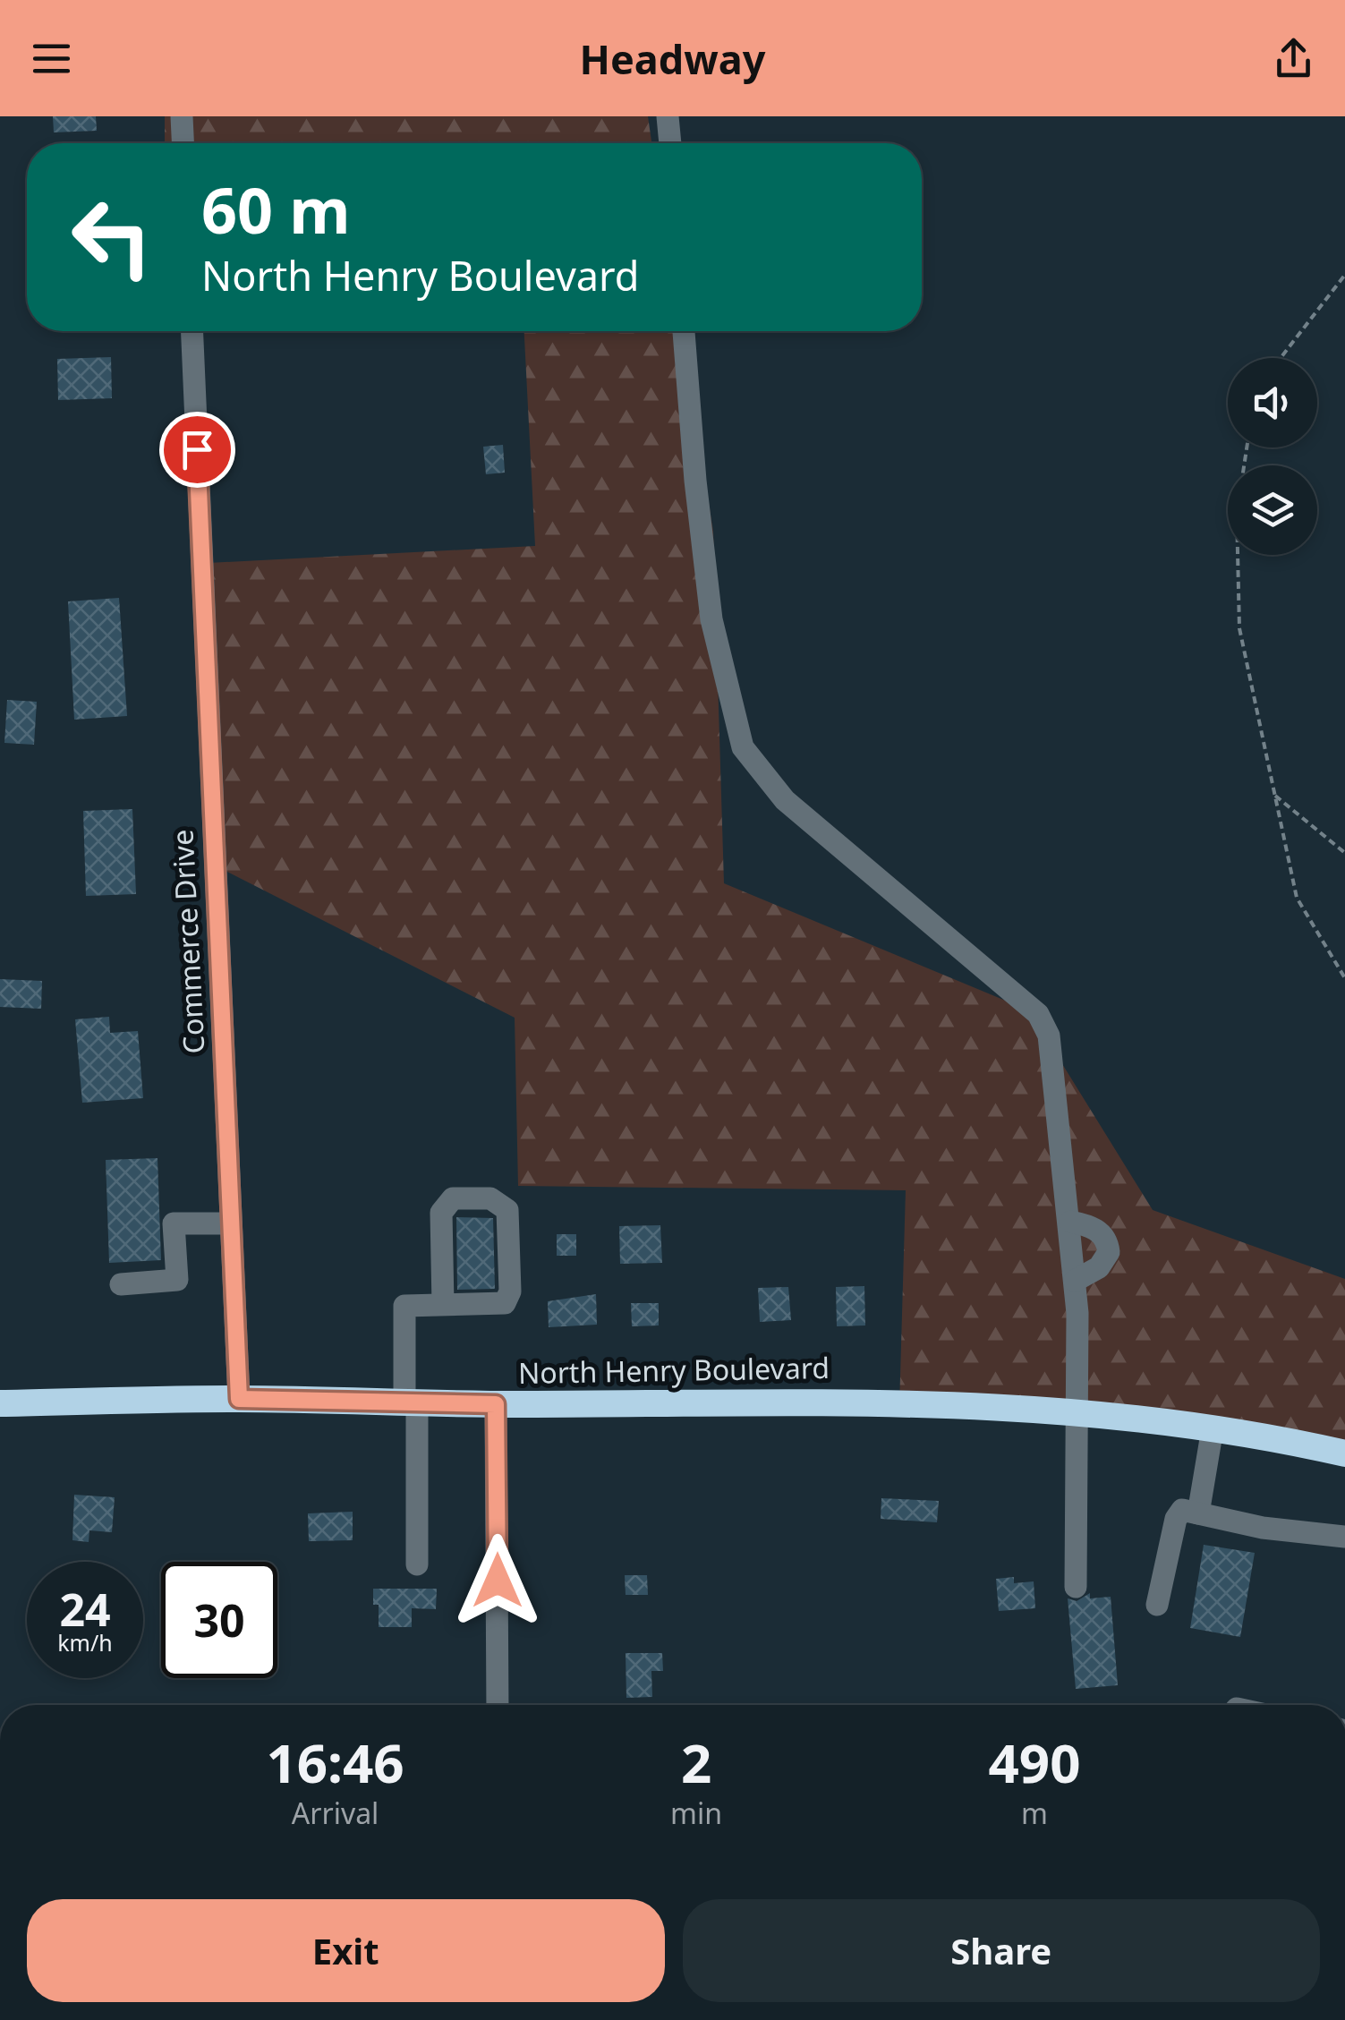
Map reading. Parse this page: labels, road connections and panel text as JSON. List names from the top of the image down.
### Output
{
  "streets": {
    "highway": ["North Henry Boulevard"],
    "street": ["Commerce Drive"]
  },
  "crossings": [
    ["Commerce Drive", "North Henry Boulevard"]
  ],
  "page": {
    "header": "Headway",
    "turn": ["60 m", "North Henry Boulevard"],
    "speed": "24 km/h",
    "limit": "30",
    "eta": [
      "16:46",
      "Arrival",
      "2",
      "min",
      "490",
      "m"
    ],
    "buttons": ["Exit", "Share"]
  }
}
